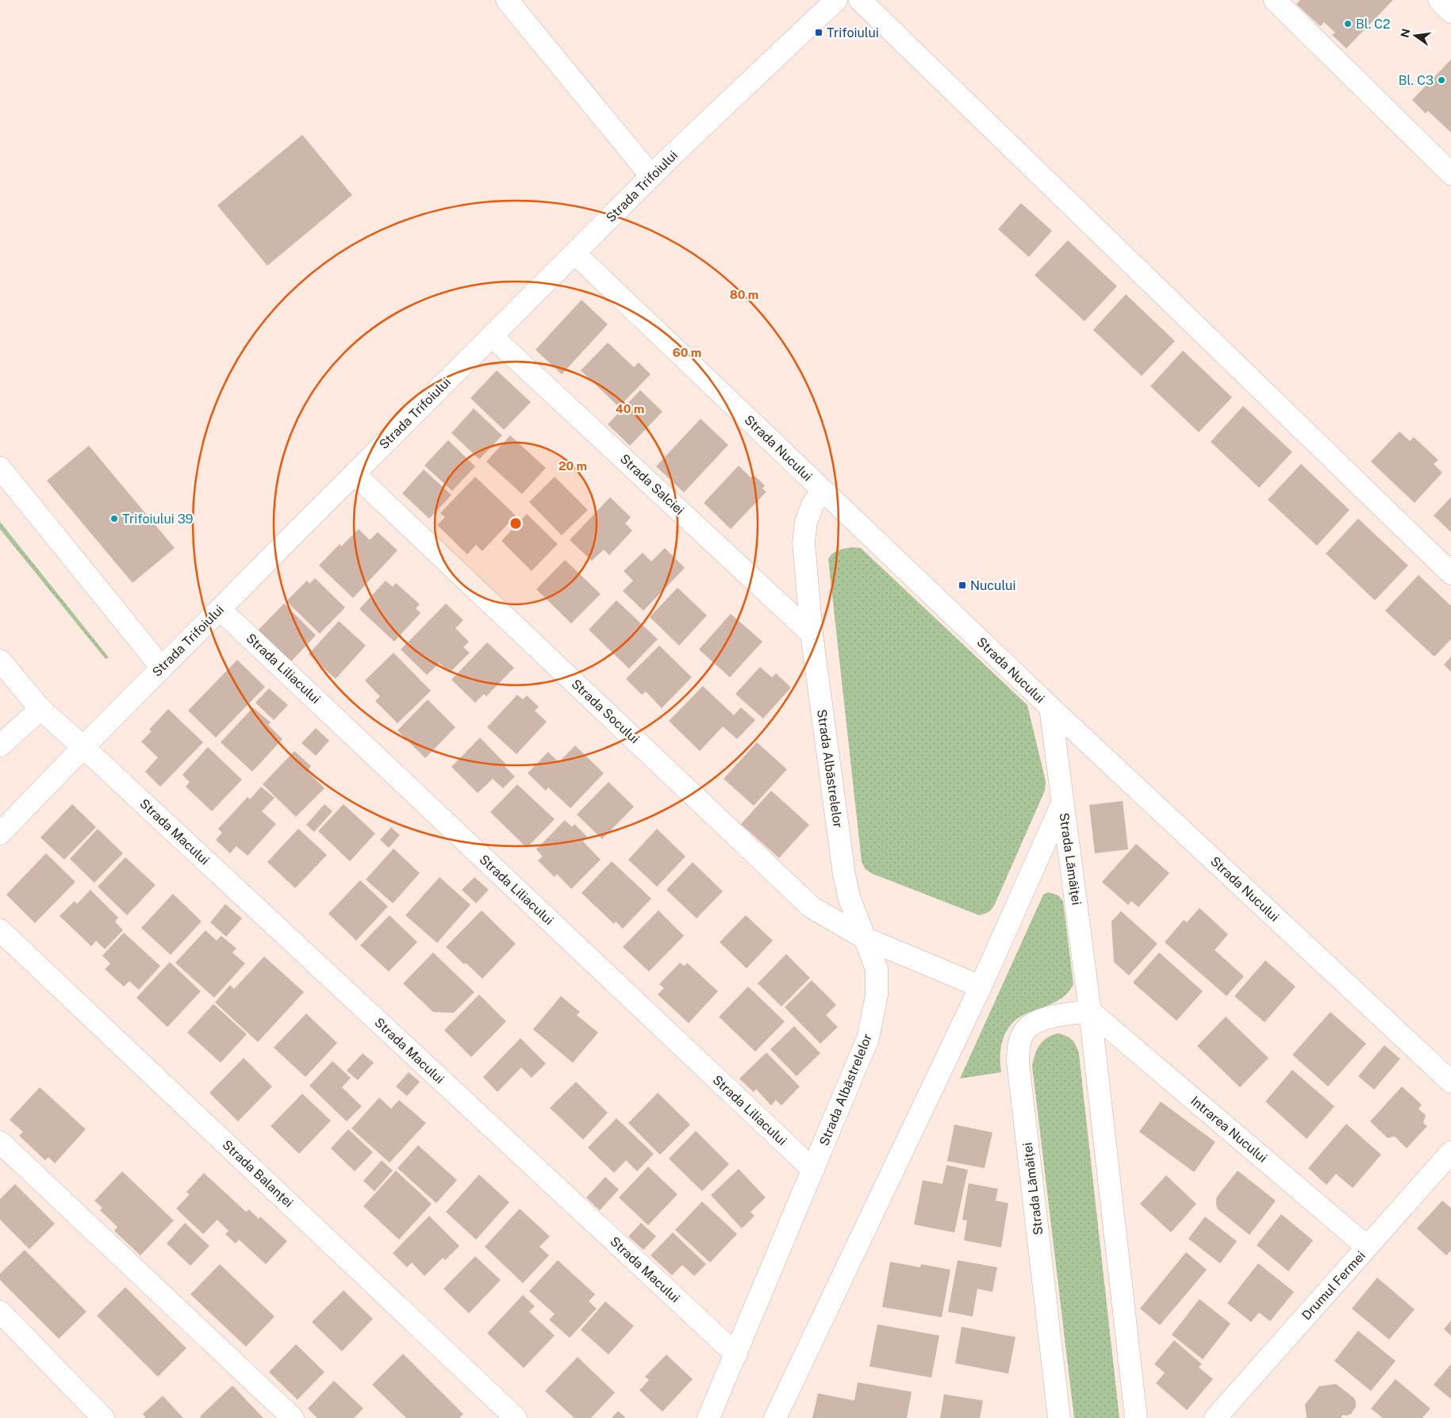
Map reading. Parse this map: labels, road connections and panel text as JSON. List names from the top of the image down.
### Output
{
  "streets": {
    "street": [
      "Strada Trifoiului",
      "Strada Nucului",
      "Strada Salciei",
      "Strada Liliacului",
      "Strada Socului",
      "Strada Albăstrelelor",
      "Strada Macului",
      "Strada Lămâiței",
      "Intrarea Nucului",
      "Strada Balanței",
      "Drumul Fermei"
    ]
  },
  "crossings": [
    ["Strada Trifoiului", "Strada Nucului"],
    ["Strada Trifoiului", "Strada Salciei"],
    ["Strada Trifoiului", "Strada Liliacului"],
    ["Strada Trifoiului", "Strada Socului"],
    ["Strada Trifoiului", "Strada Macului"],
    ["Strada Nucului", "Strada Albăstrelelor"],
    ["Strada Nucului", "Strada Lămâiței"],
    ["Strada Salciei", "Strada Albăstrelelor"],
    ["Strada Liliacului", "Strada Albăstrelelor"],
    ["Strada Socului", "Strada Albăstrelelor"],
    ["Strada Albăstrelelor", "Strada Macului"],
    ["Strada Lămâiței", "Intrarea Nucului"],
    ["Intrarea Nucului", "Drumul Fermei"]
  ],
  "places": {
    "other": ["Bl. C2", "Bl. C3", "Trifoiului 39"],
    "transit": ["Trifoiului", "Nucului"]
  },
  "north": "left",
  "rings": [
    "80 m",
    "60 m",
    "40 m",
    "20 m"
  ]
}
